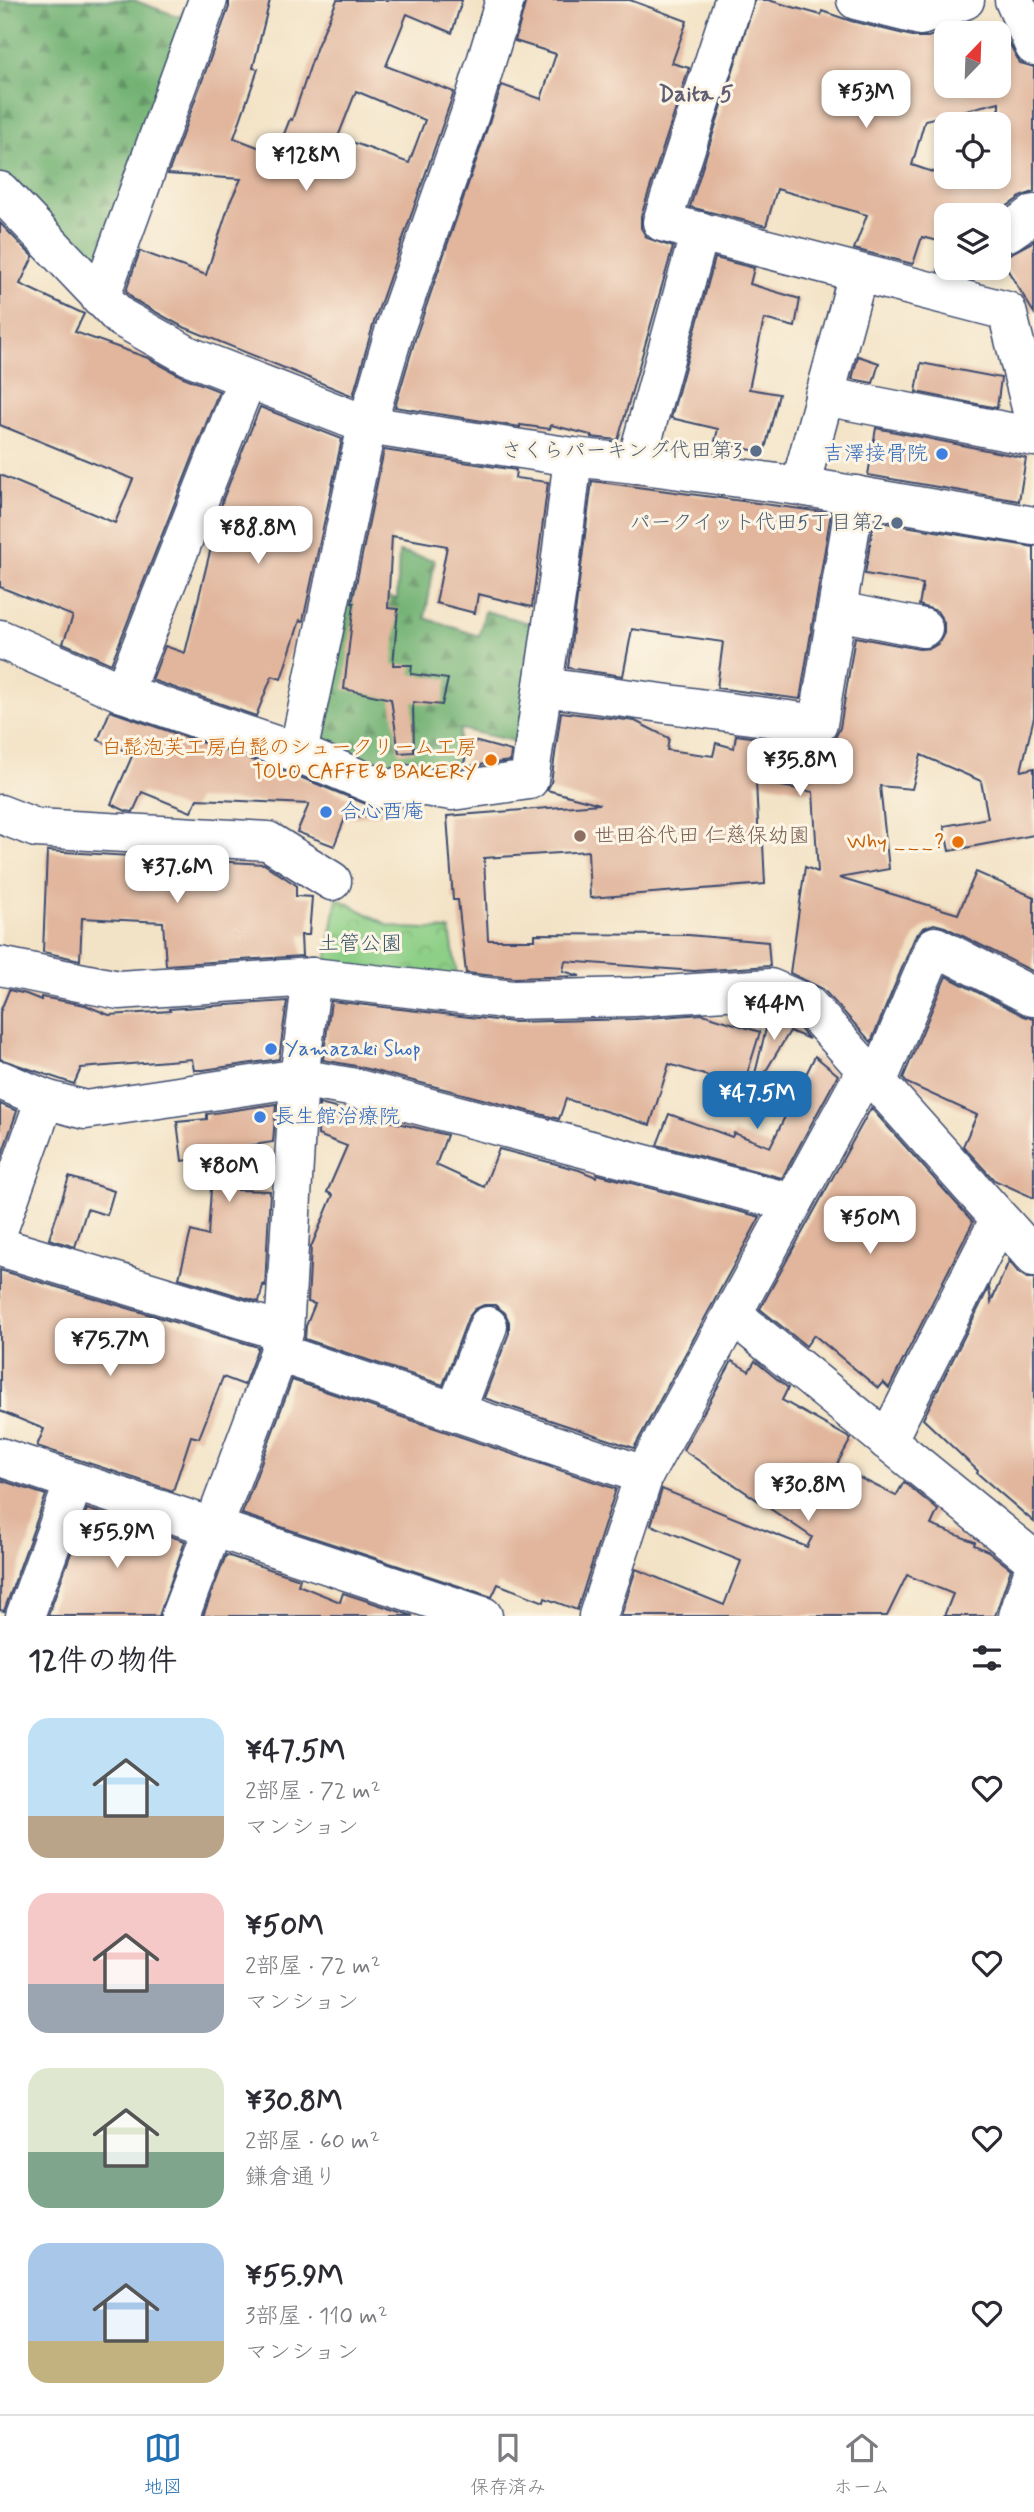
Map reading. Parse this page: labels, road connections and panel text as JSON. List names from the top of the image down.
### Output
{
  "districts": ["Daita 5"],
  "parks": ["土管公園"],
  "places": [
    "さくらパーキング代田第3",
    "吉澤接骨院",
    "パークイット代田5丁目第2",
    "白髭泡芙工房白髭のシュークリーム工房 TOLO CAFFE & BAKERY",
    "合心酉庵",
    "世田谷代田 仁慈保幼園",
    "Why ___?",
    "Yamazaki Shop",
    "長生館治療院"
  ],
  "north": "top right",
  "page": {
    "price": [
      "¥53M",
      "¥128M",
      "¥88.8M",
      "¥35.8M",
      "¥37.6M",
      "¥44M",
      "¥47.5M",
      "¥80M",
      "¥50M",
      "¥75.7M",
      "¥30.8M",
      "¥55.9M"
    ],
    "heading": "12件の物件",
    "list": [
      {
        "name": "¥47.5M",
        "note": "2部屋 · 72 m² · マンション"
      },
      {
        "name": "¥50M",
        "note": "2部屋 · 72 m² · マンション"
      },
      {
        "name": "¥30.8M",
        "note": "2部屋 · 60 m² · 鎌倉通り"
      },
      {
        "name": "¥55.9M",
        "note": "3部屋 · 110 m² · マンション"
      }
    ],
    "tabs": ["地図", "保存済み", "ホーム"]
  }
}
